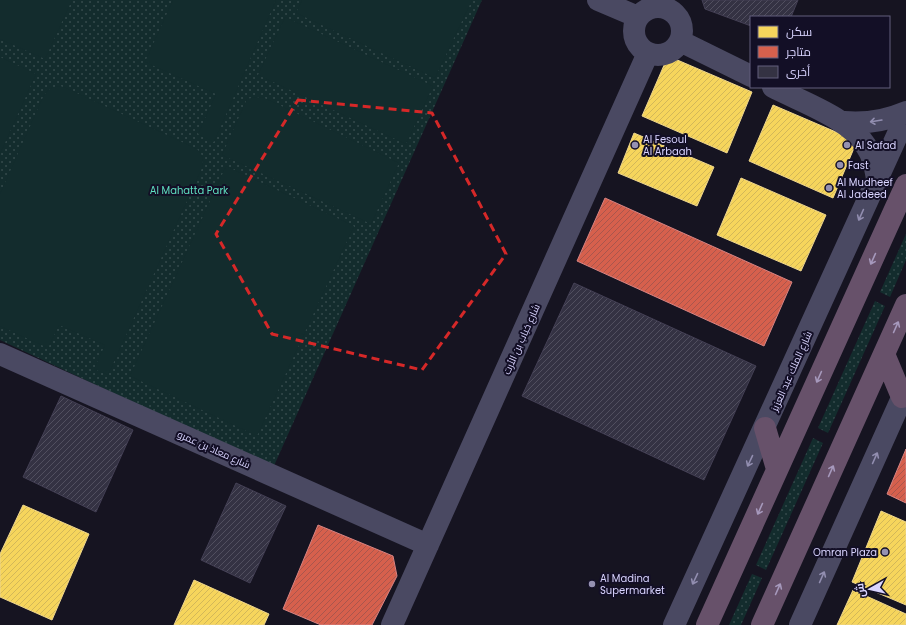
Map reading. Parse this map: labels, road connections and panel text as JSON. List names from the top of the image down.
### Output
{
  "streets": {
    "street": ["شارع خباب بن الأرت", "شارع الملك عبد العزيز", "شارع معاذ بن عمرو"]
  },
  "crossings": [
    ["شارع خباب بن الأرت", "شارع معاذ بن عمرو"]
  ],
  "parks": ["Al Mahatta Park"],
  "places": [
    "Al Fesoul Al Arbaah",
    "Al Safad",
    "Fast",
    "Al Mudheef Al Jadeed",
    "Omran Plaza",
    "Al Madina Supermarket"
  ],
  "legend": ["سكن", "متاجر", "أخرى"],
  "north": "left"
}
